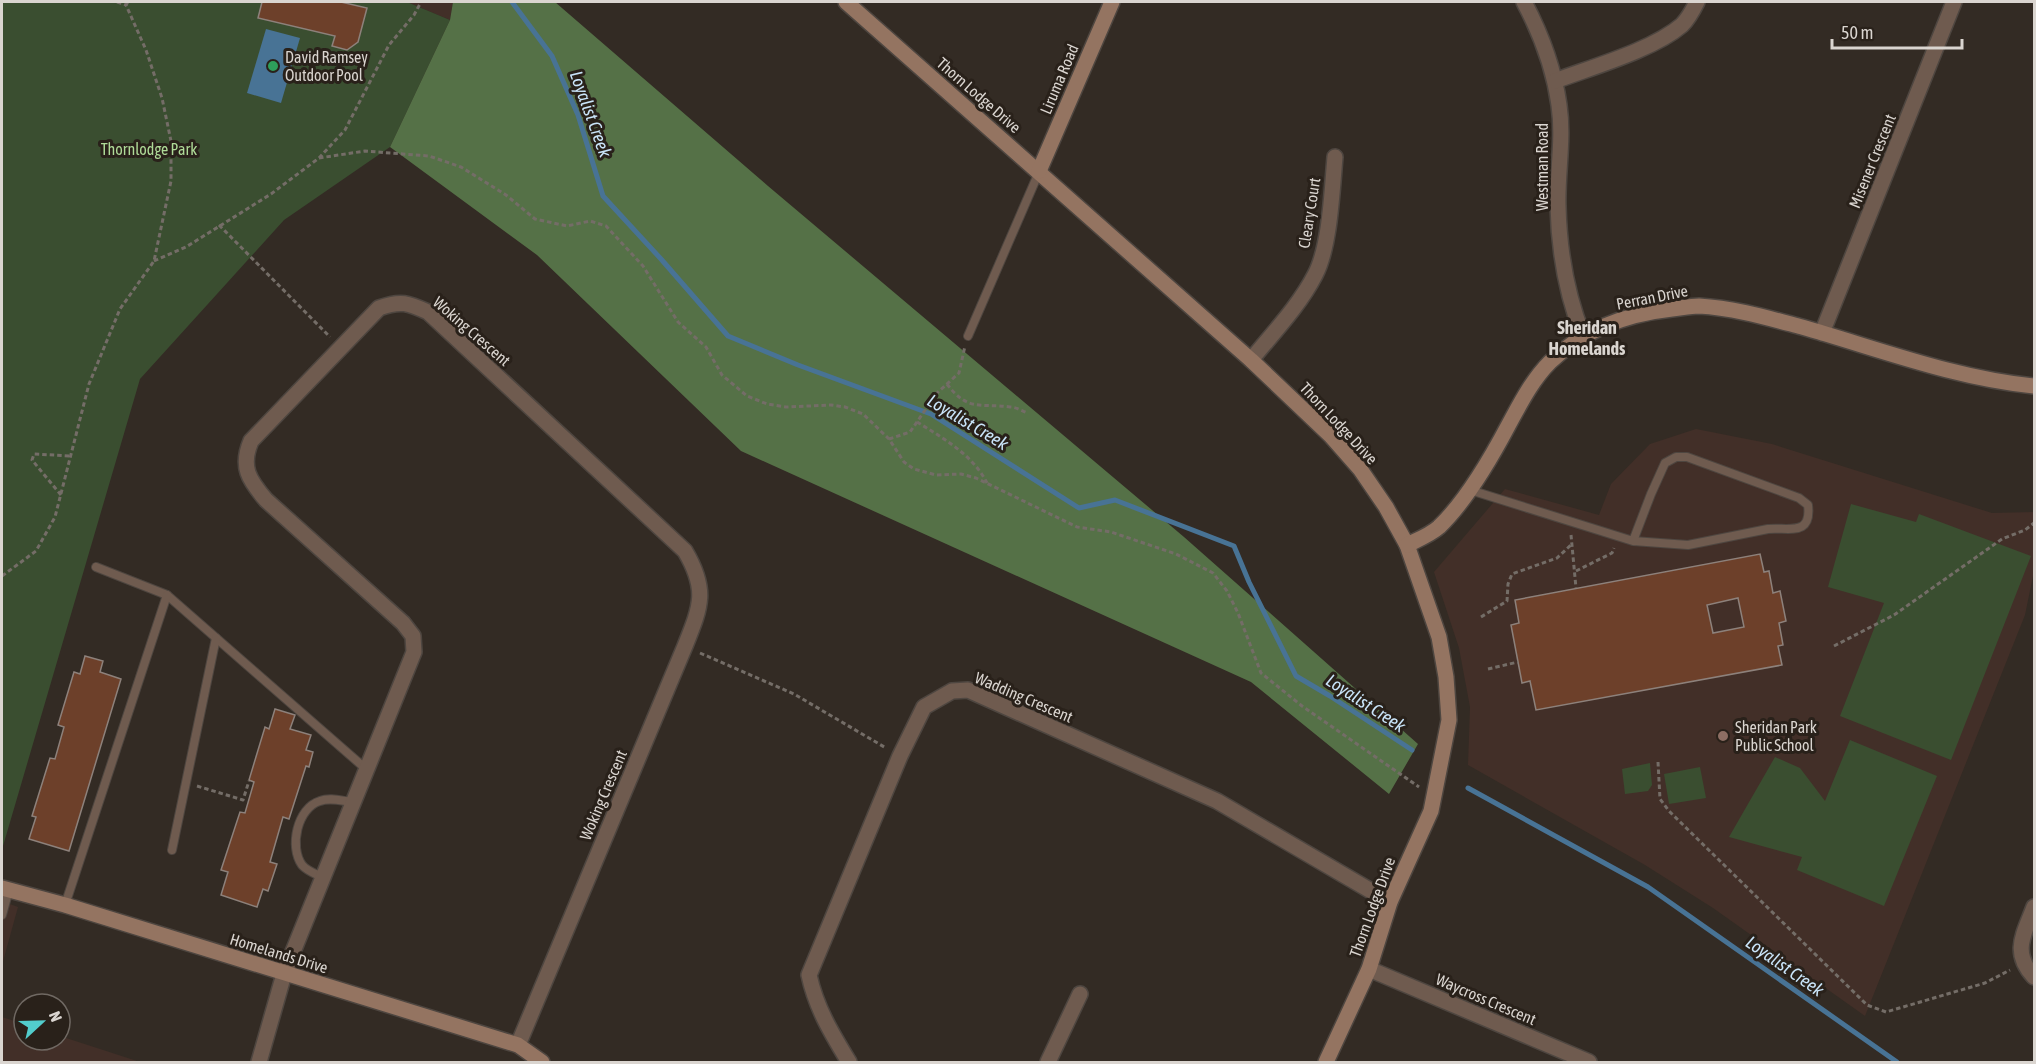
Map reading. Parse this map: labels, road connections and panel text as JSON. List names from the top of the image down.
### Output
{
  "streets": {
    "street": [
      "Liruma Road",
      "Thorn Lodge Drive",
      "Misener Crescent",
      "Westman Road",
      "Cleary Court",
      "Perran Drive",
      "Woking Crescent",
      "Wadding Crescent",
      "Homelands Drive",
      "Waycross Crescent"
    ]
  },
  "crossings": [
    ["Liruma Road", "Thorn Lodge Drive"],
    ["Thorn Lodge Drive", "Cleary Court"],
    ["Thorn Lodge Drive", "Perran Drive"],
    ["Thorn Lodge Drive", "Wadding Crescent"],
    ["Thorn Lodge Drive", "Waycross Crescent"],
    ["Misener Crescent", "Perran Drive"],
    ["Westman Road", "Perran Drive"],
    ["Woking Crescent", "Homelands Drive"]
  ],
  "districts": ["Sheridan Homelands"],
  "water": ["Loyalist Creek"],
  "parks": ["Thornlodge Park"],
  "places": ["David Ramsey Outdoor Pool", "Sheridan Park Public School"],
  "scale_bar": "50 m",
  "north": "right"
}
